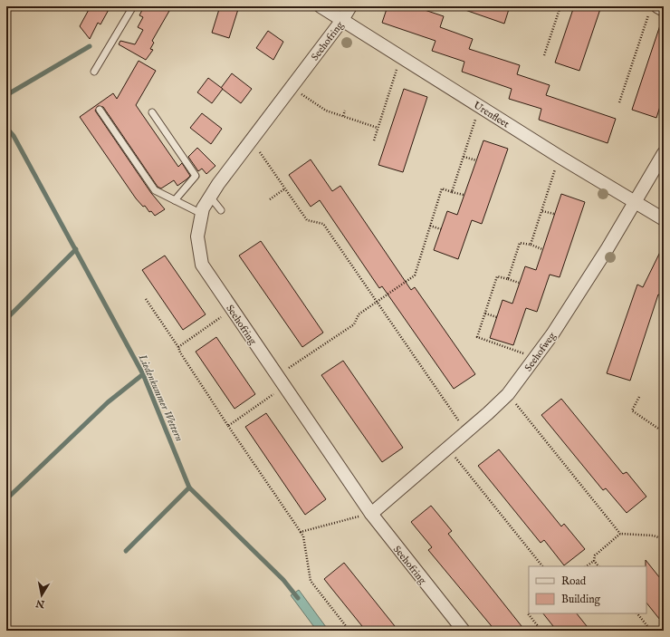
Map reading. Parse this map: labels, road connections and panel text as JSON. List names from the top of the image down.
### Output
{
  "streets": {
    "street": ["Seehofring", "Urenfleet", "Seehofweg"]
  },
  "crossings": [
    ["Seehofring", "Urenfleet"],
    ["Seehofring", "Seehofweg"],
    ["Urenfleet", "Seehofweg"]
  ],
  "water": ["Liedenkummer Wettern"],
  "legend": ["Road", "Building"],
  "north": "bottom"
}
